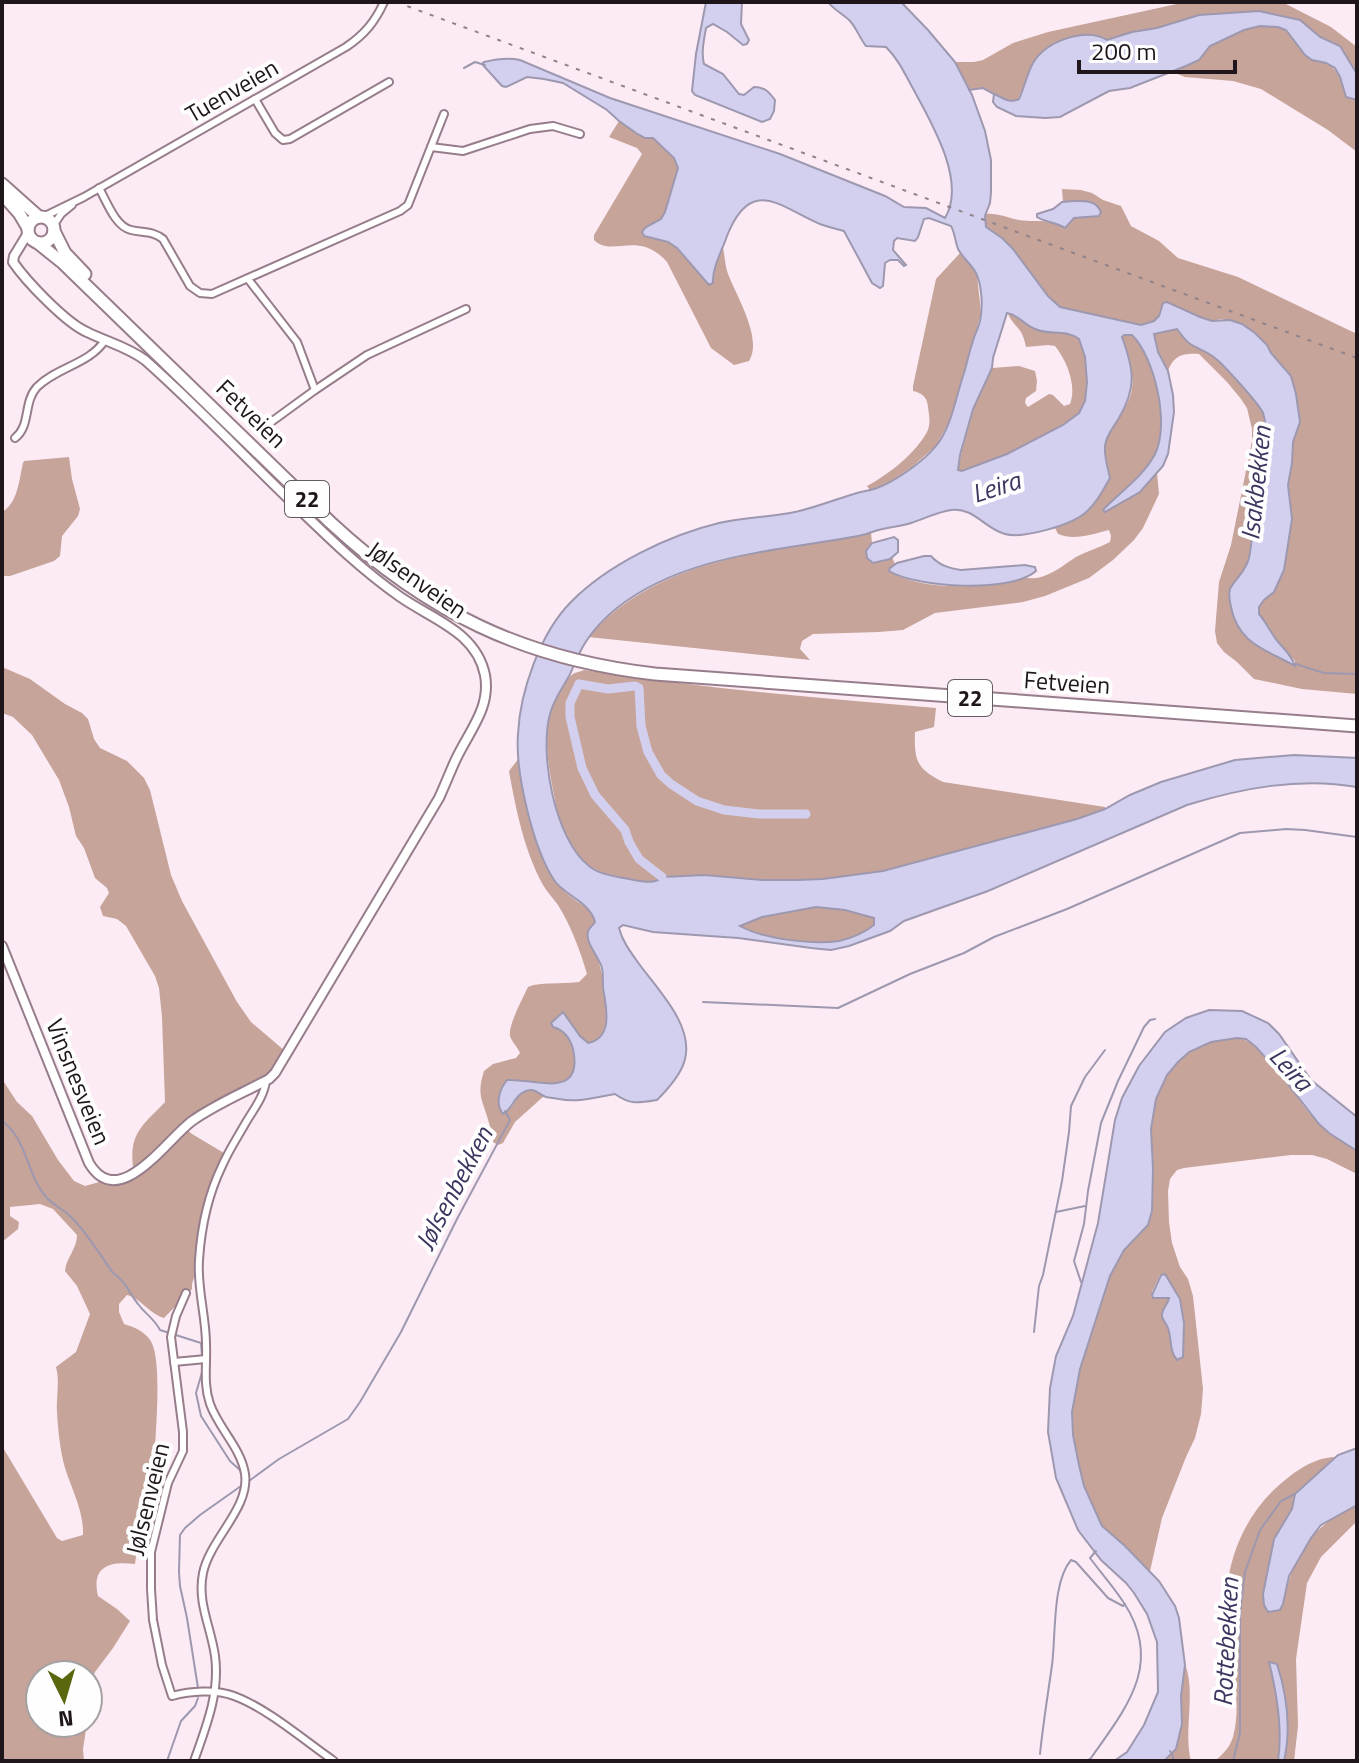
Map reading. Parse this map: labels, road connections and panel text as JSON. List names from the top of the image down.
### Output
{
  "streets": {
    "highway": ["Fetveien", "22"],
    "main road": ["Jølsenveien", "Vinsnesveien"],
    "street": ["Tuenveien"]
  },
  "crossings": [
    ["Tuenveien", "Fetveien"],
    ["Tuenveien", "22"],
    ["Tuenveien", "Jølsenveien"],
    ["Fetveien", "22"],
    ["Fetveien", "Jølsenveien"],
    ["22", "Jølsenveien"],
    ["Jølsenveien", "Vinsnesveien"]
  ],
  "water": [
    "Isakbekken",
    "Leira",
    "Jølsenbekken",
    "Rottebekken"
  ],
  "scale_bar": "200 m",
  "north": "bottom"
}
